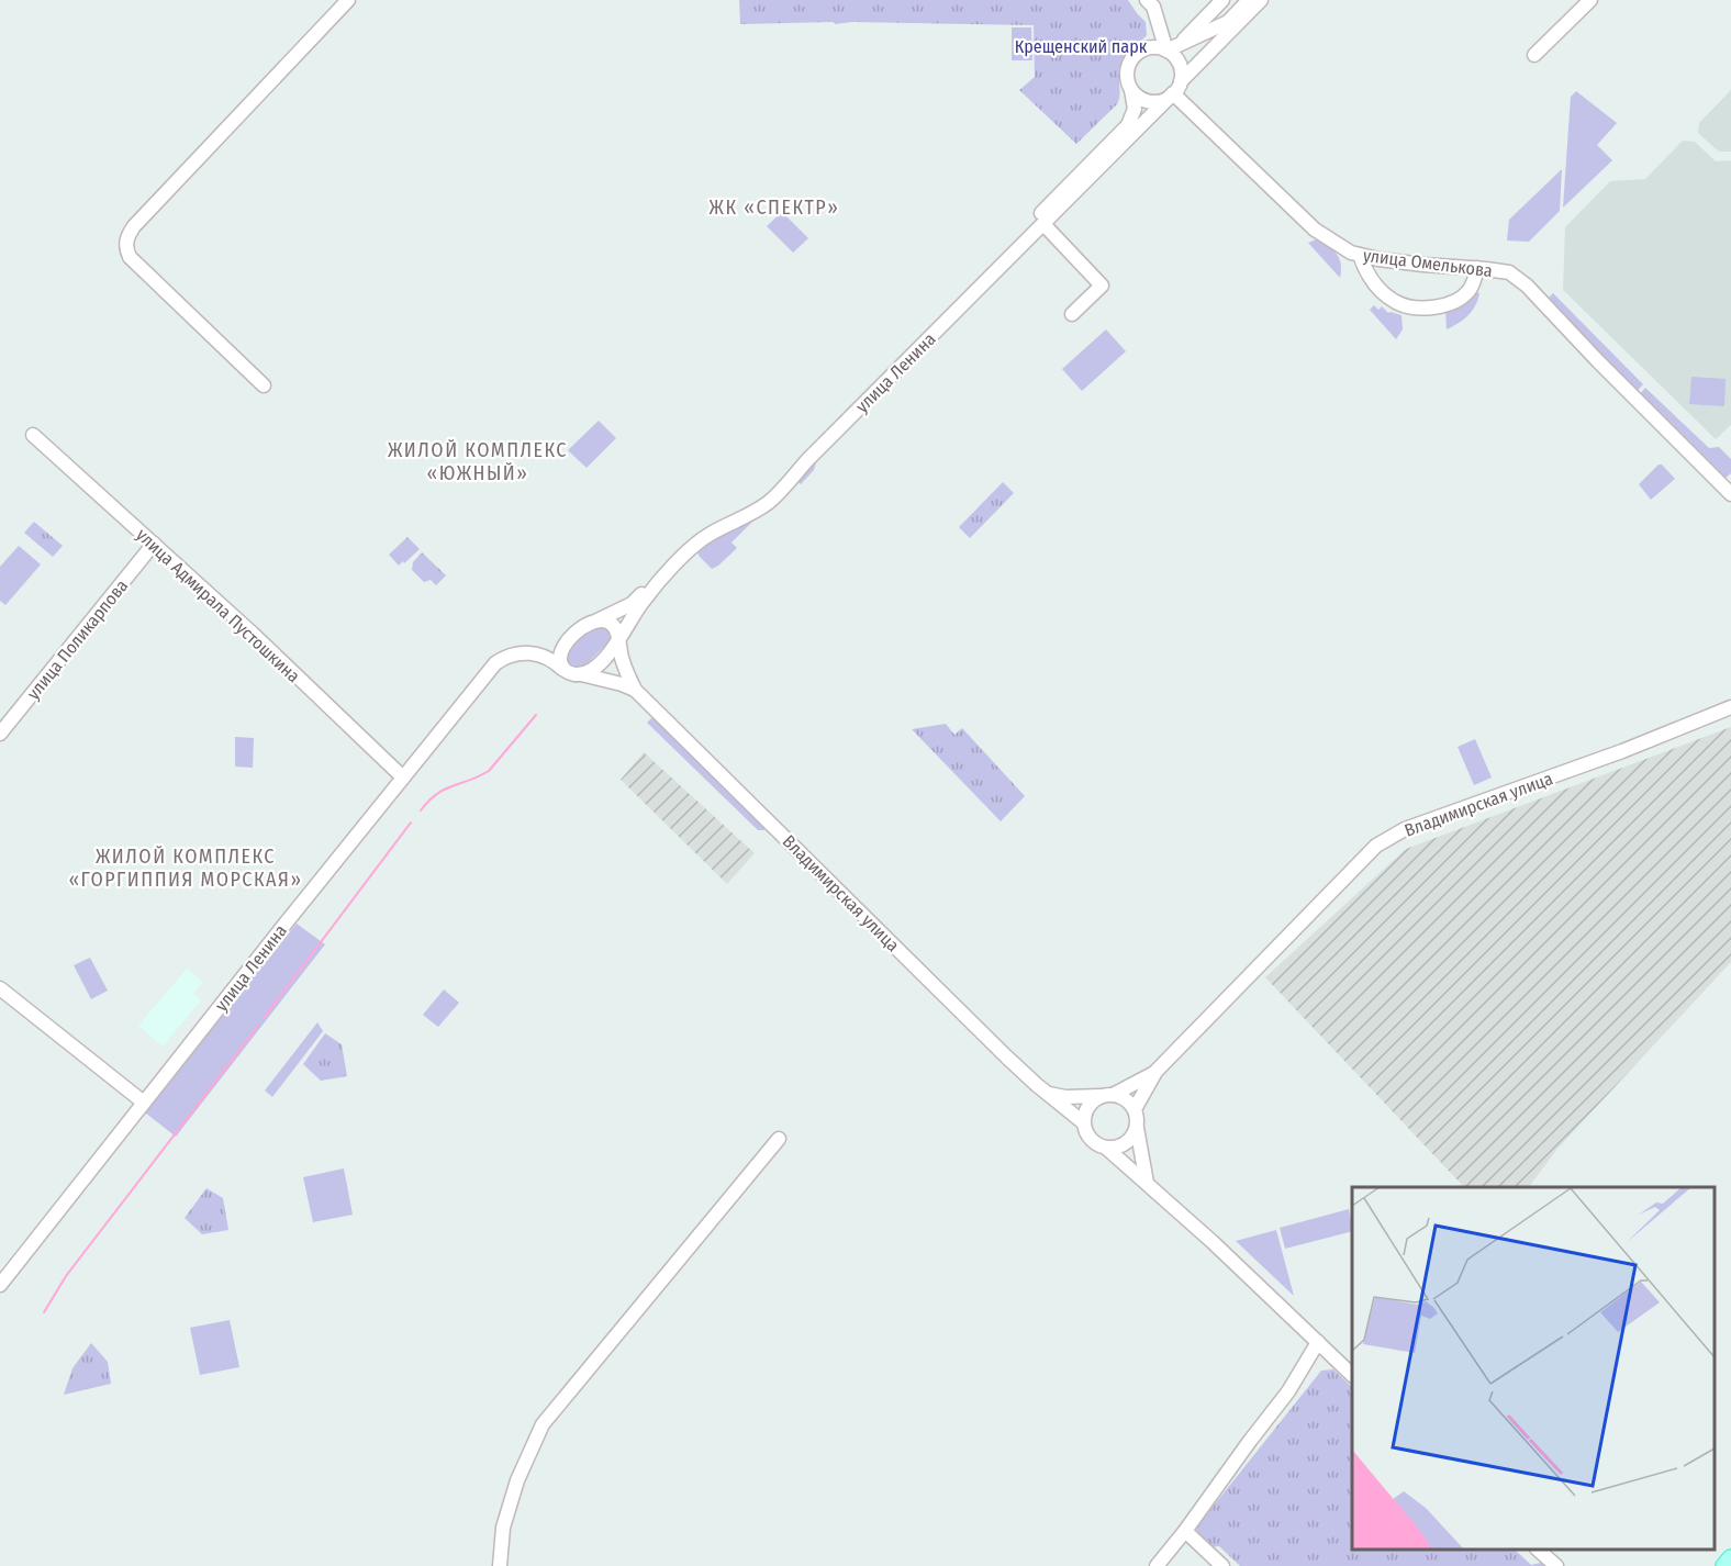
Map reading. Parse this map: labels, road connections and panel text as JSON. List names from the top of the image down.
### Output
{
  "streets": {
    "street": [
      "улица Омелькова",
      "улица Ленина",
      "улица Адмирала Пустошкина",
      "улица Поликарпова",
      "Владимирская улица"
    ]
  },
  "crossings": [
    ["улица Омелькова", "улица Ленина"],
    ["улица Ленина", "улица Адмирала Пустошкина"],
    ["улица Ленина", "Владимирская улица"],
    ["улица Адмирала Пустошкина", "улица Поликарпова"]
  ],
  "districts": ["ЖК «СПЕКТР»", "ЖИЛОЙ КОМПЛЕКС «ЮЖНЫЙ»", "ЖИЛОЙ КОМПЛЕКС «ГОРГИППИЯ МОРСКАЯ»"],
  "parks": ["Крещенский парк"]
}
